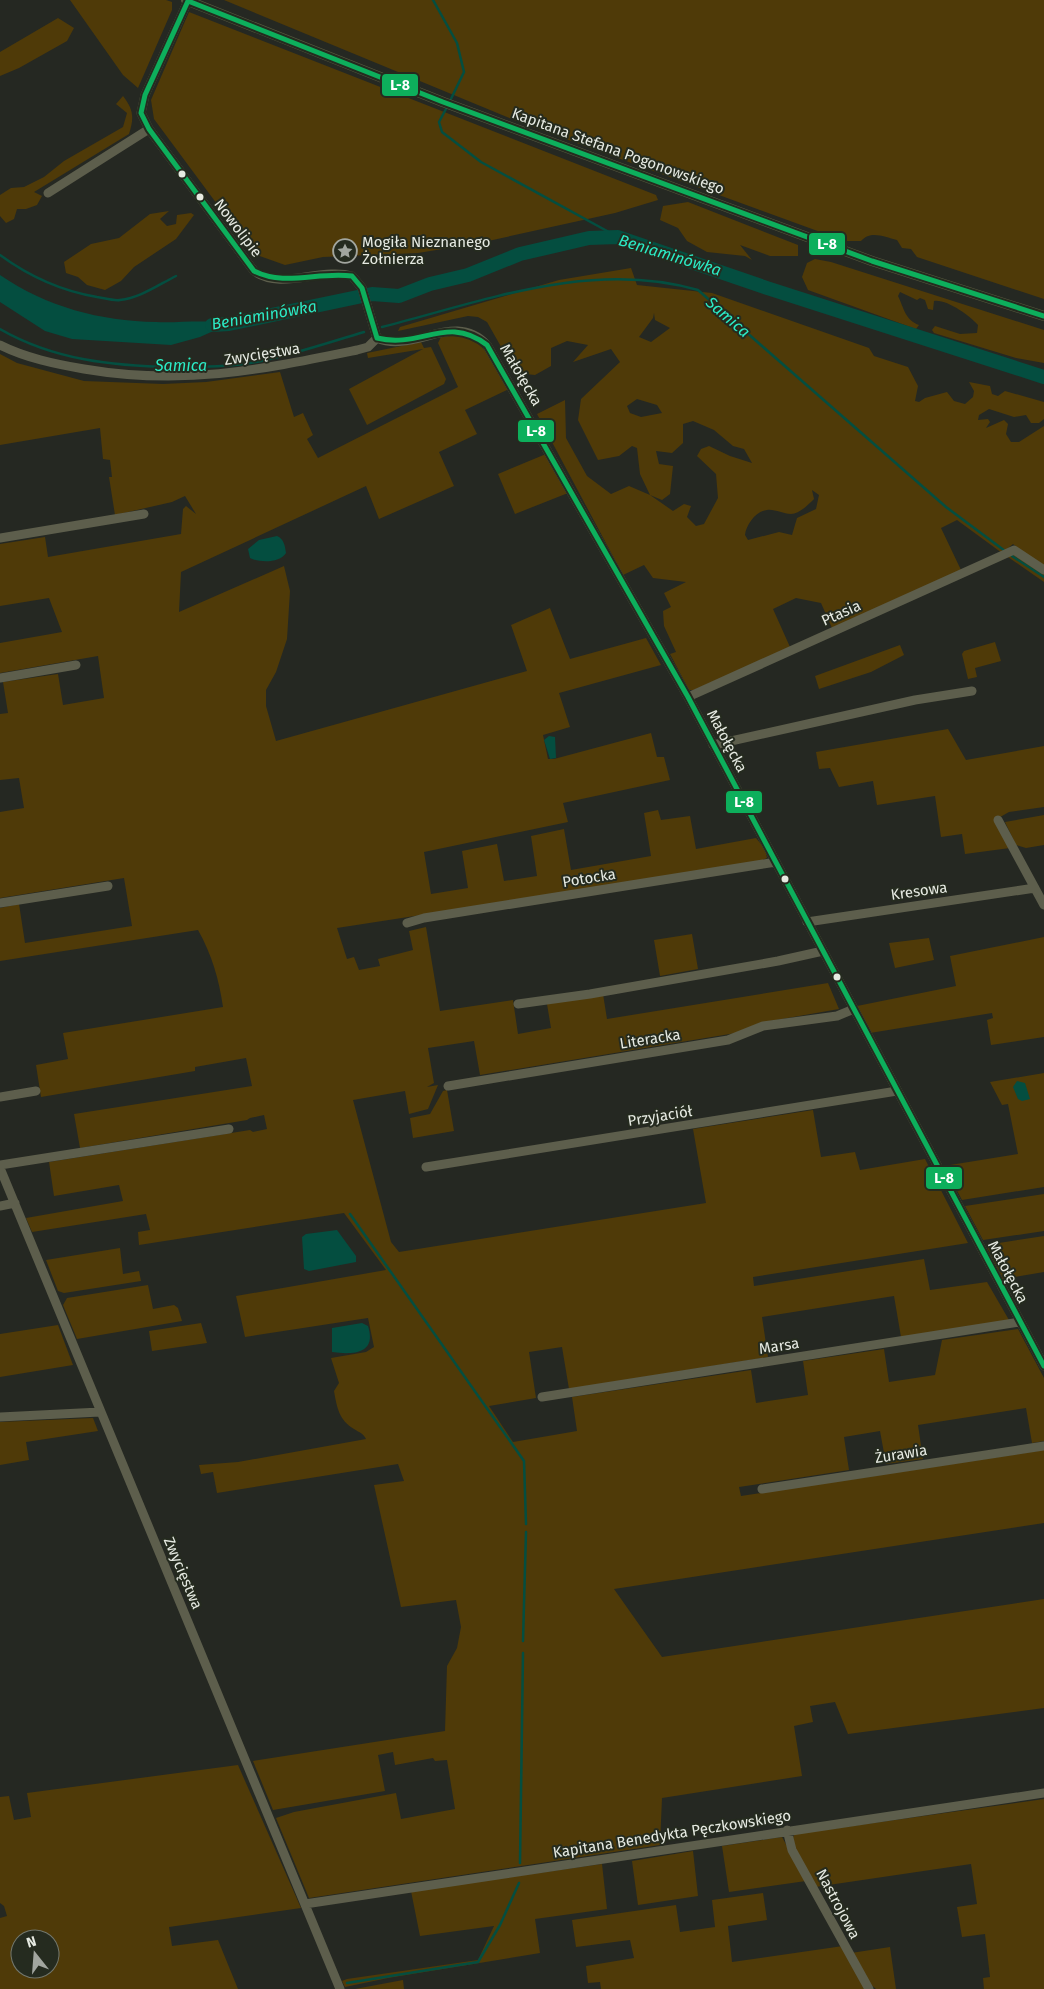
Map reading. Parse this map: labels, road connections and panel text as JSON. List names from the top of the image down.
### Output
{
  "streets": {
    "main road": ["Kapitana Stefana Pogonowskiego"],
    "street": [
      "Nowolipie",
      "Zwycięstwa",
      "Małołęcka",
      "Ptasia",
      "Potocka",
      "Kresowa",
      "Literacka",
      "Przyjaciół",
      "Marsa",
      "Żurawia",
      "Kapitana Benedykta Pęczkowskiego",
      "Nastrojowa"
    ]
  },
  "crossings": [
    ["Kapitana Stefana Pogonowskiego", "Nowolipie"],
    ["Nowolipie", "Zwycięstwa"],
    ["Nowolipie", "Małołęcka"],
    ["Zwycięstwa", "Małołęcka"],
    ["Zwycięstwa", "Kapitana Benedykta Pęczkowskiego"],
    ["Małołęcka", "Ptasia"],
    ["Małołęcka", "Potocka"],
    ["Małołęcka", "Kresowa"],
    ["Małołęcka", "Literacka"],
    ["Małołęcka", "Przyjaciół"],
    ["Małołęcka", "Marsa"],
    ["Kapitana Benedykta Pęczkowskiego", "Nastrojowa"]
  ],
  "water": ["Beniaminówka", "Samica"],
  "places": {
    "place": ["Mogiła Nieznanego Żołnierza"]
  },
  "lines": ["transit line L-8"],
  "north": "top"
}
